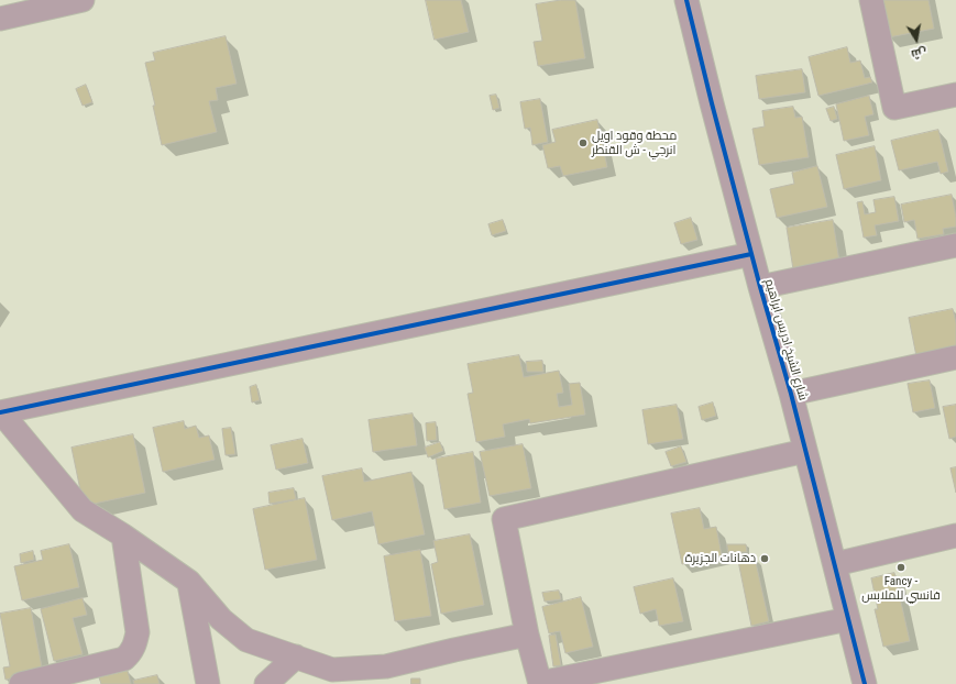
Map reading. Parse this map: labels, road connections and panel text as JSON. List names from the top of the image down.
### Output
{
  "streets": {
    "street": ["شارع الشيخ ادريس ابراهيم"]
  },
  "places": ["محطة وقود اويل انرجي - ش القنطر", "دهانات الجزيرة", "Fancy - فانسي للملابس"],
  "north": "bottom"
}
